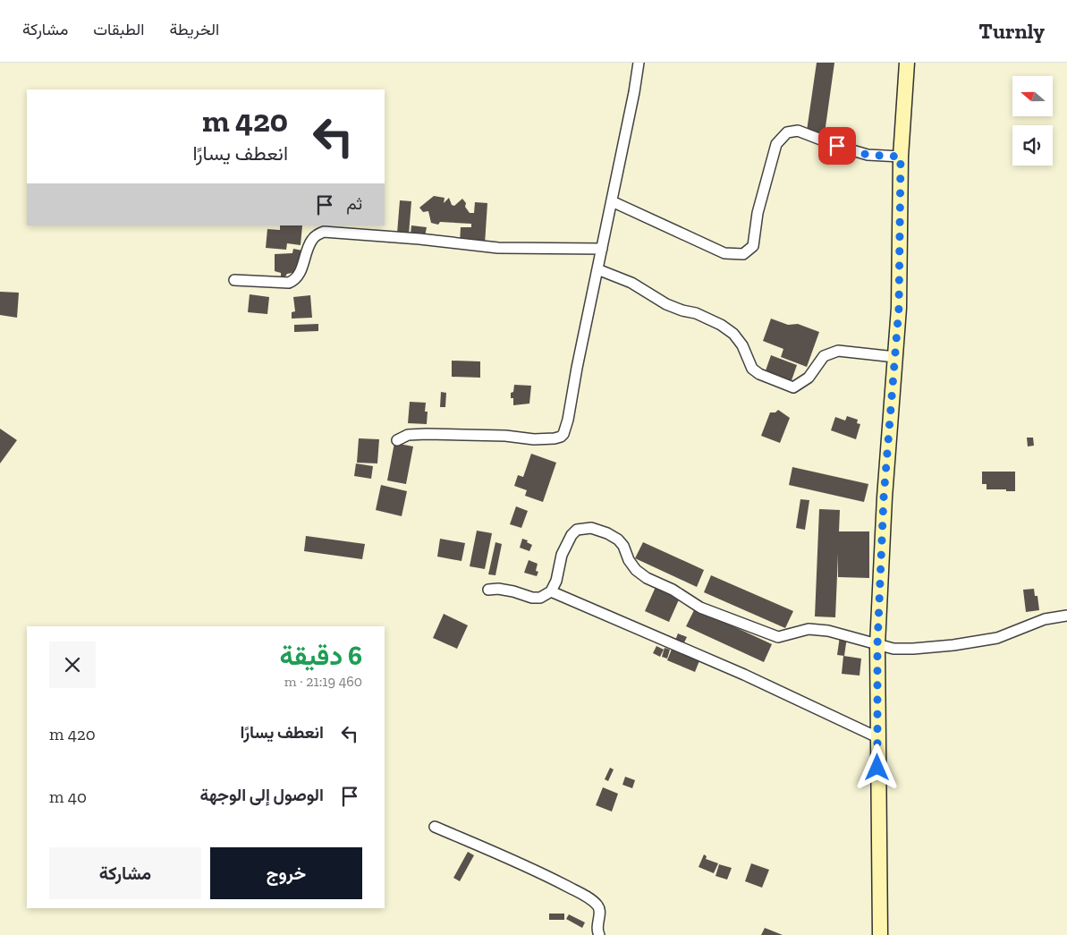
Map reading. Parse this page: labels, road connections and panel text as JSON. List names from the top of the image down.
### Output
{
  "north": "left",
  "page": {
    "header": "Turnly",
    "nav": ["الخريطة", "الطبقات", "مشاركة"],
    "turn": ["420 m", "انعطف يسارًا"],
    "then": "ثم",
    "heading": ["6 دقيقة", "460 m · 21:19"],
    "list": [
      {
        "name": "انعطف يسارًا",
        "value": "420 m"
      },
      {
        "name": "الوصول إلى الوجهة",
        "value": "40 m"
      }
    ],
    "buttons": ["خروج", "مشاركة"]
  }
}
